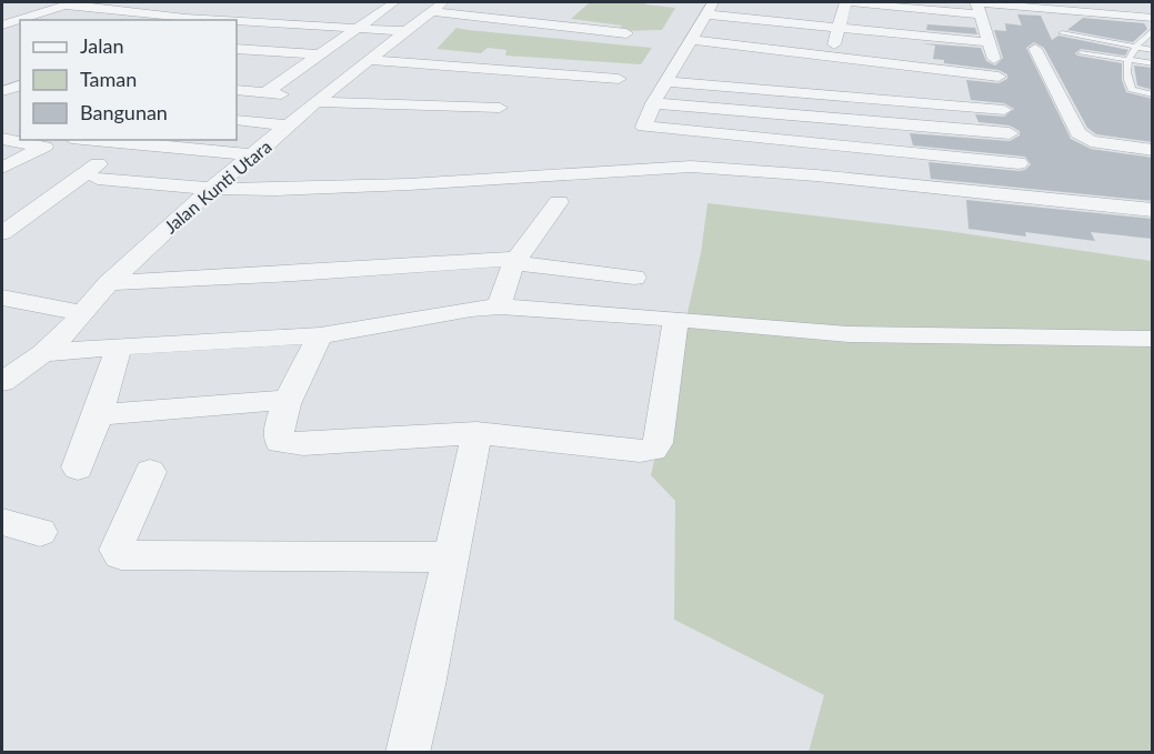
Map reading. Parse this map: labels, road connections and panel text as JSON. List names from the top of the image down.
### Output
{
  "streets": {
    "street": ["Jalan Kunti Utara"]
  },
  "legend": ["Jalan", "Taman", "Bangunan"]
}
